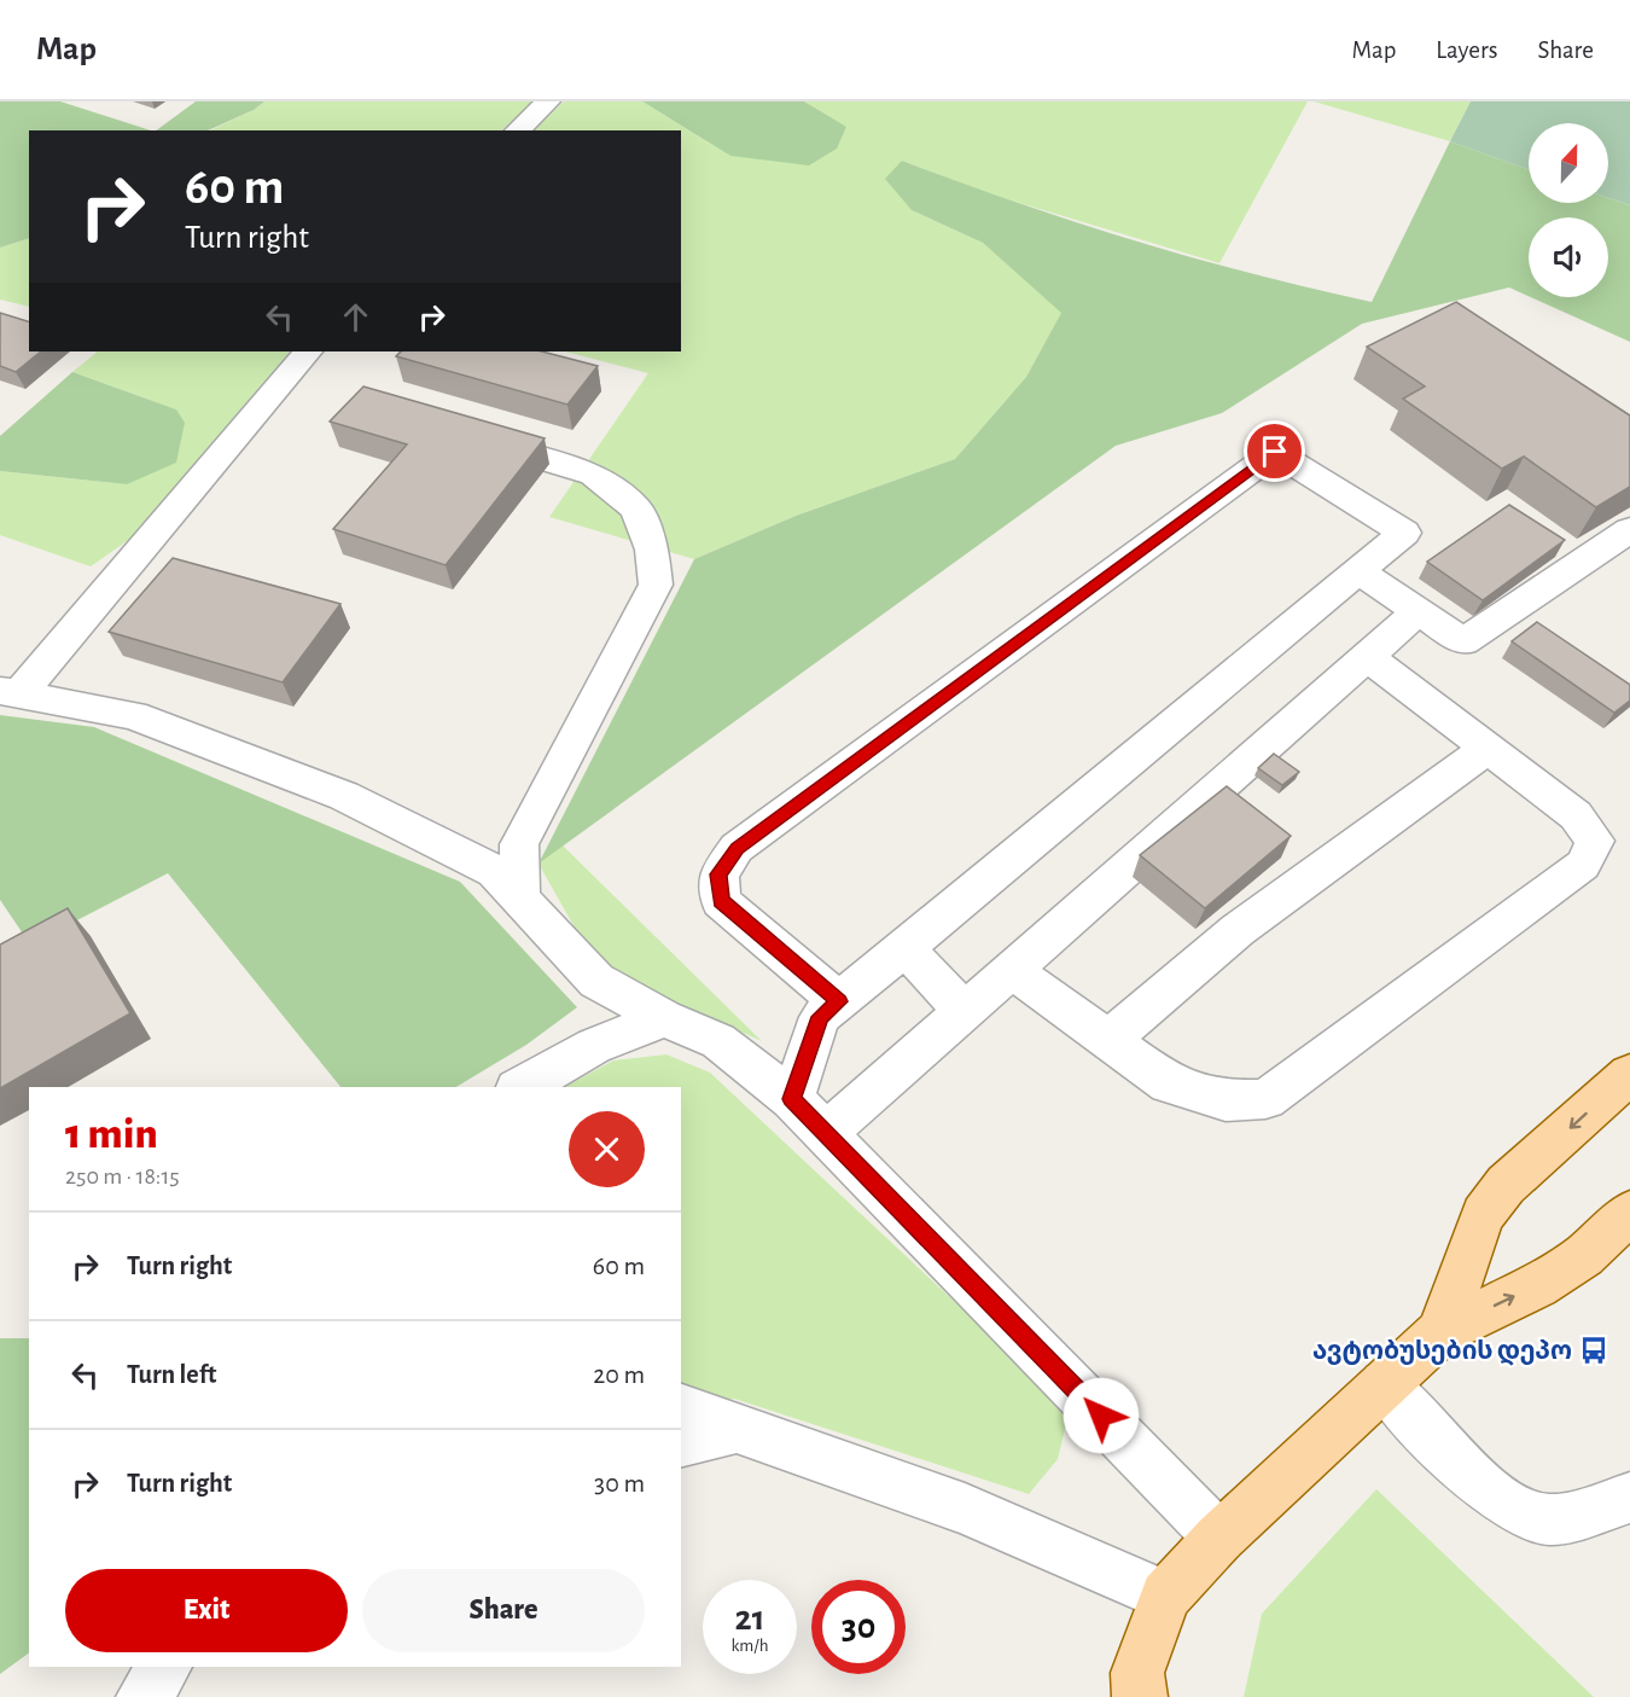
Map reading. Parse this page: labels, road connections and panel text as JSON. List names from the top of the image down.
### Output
{
  "places": {
    "bus stop": ["ავტობუსების დეპო"]
  },
  "north": "top",
  "page": {
    "header": "Map",
    "nav": ["Map", "Layers", "Share"],
    "turn": ["60 m", "Turn right"],
    "heading": ["1 min", "250 m · 18:15"],
    "list": [
      {
        "name": "Turn right",
        "value": "60 m"
      },
      {
        "name": "Turn left",
        "value": "20 m"
      },
      {
        "name": "Turn right",
        "value": "30 m"
      }
    ],
    "buttons": ["Exit", "Share"],
    "speed": "21 km/h",
    "limit": "30"
  }
}
